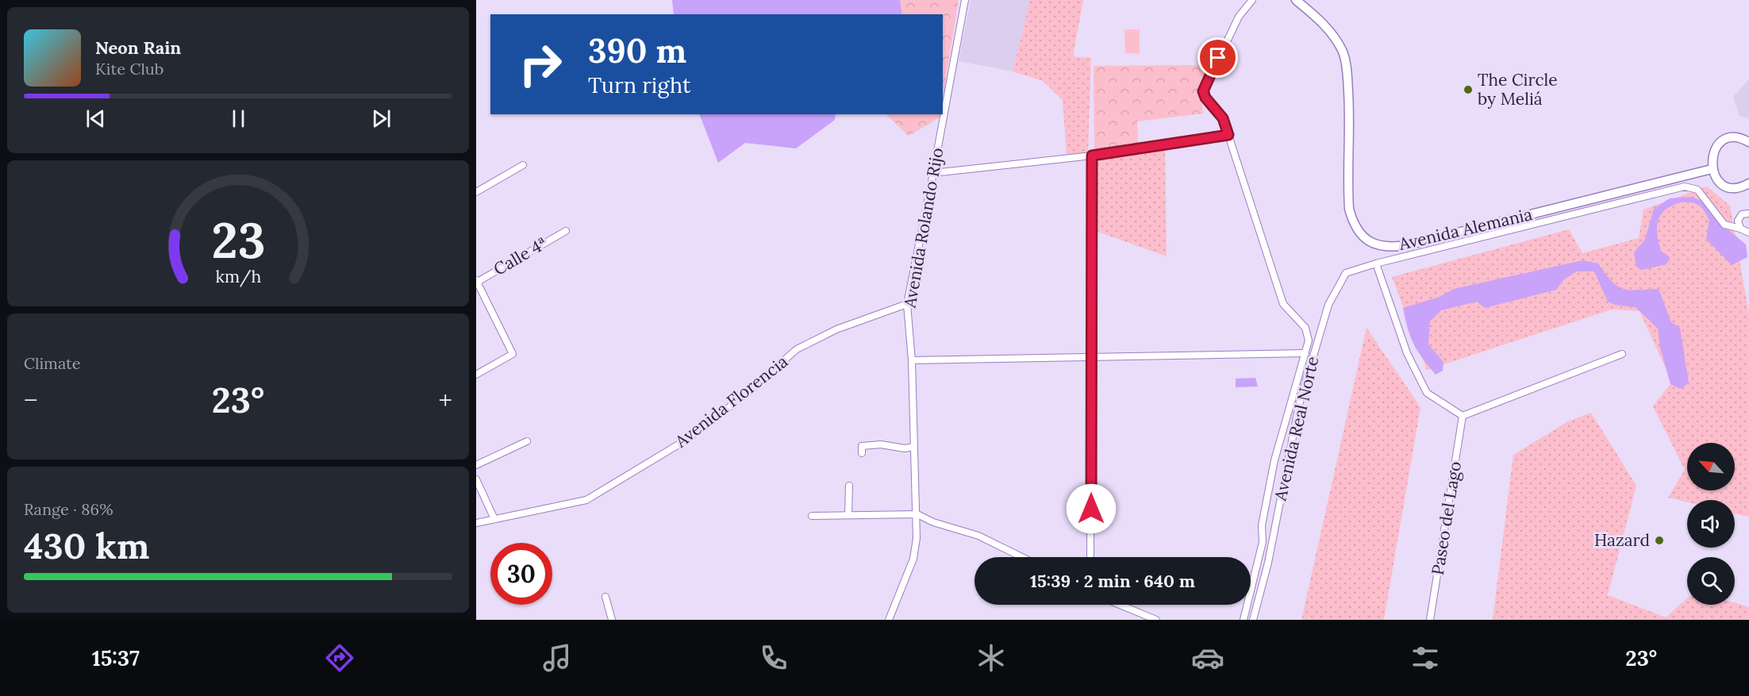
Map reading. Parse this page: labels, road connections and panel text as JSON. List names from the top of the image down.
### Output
{
  "streets": {
    "street": [
      "Avenida Rolando Rijo",
      "Avenida Alemania",
      "Calle 4ª",
      "Avenida Florencia",
      "Avenida Real Norte",
      "Paseo del Lago"
    ]
  },
  "crossings": [
    ["Avenida Rolando Rijo", "Avenida Florencia"]
  ],
  "places": ["The Circle by Meliá", "Hazard"],
  "north": "top left",
  "page": {
    "turn": ["390 m", "Turn right"],
    "song": ["Neon Rain", "Kite Club"],
    "tile": [
      "Climate",
      ["Range · 86%", "430 km"]
    ],
    "heat": ["−", "23°", "+"],
    "limit": "30",
    "trip": "15:39 · 2 min · 640 m",
    "tabs": ["15:37", "23°"],
    "gauge": ["23", "km/h"]
  }
}
